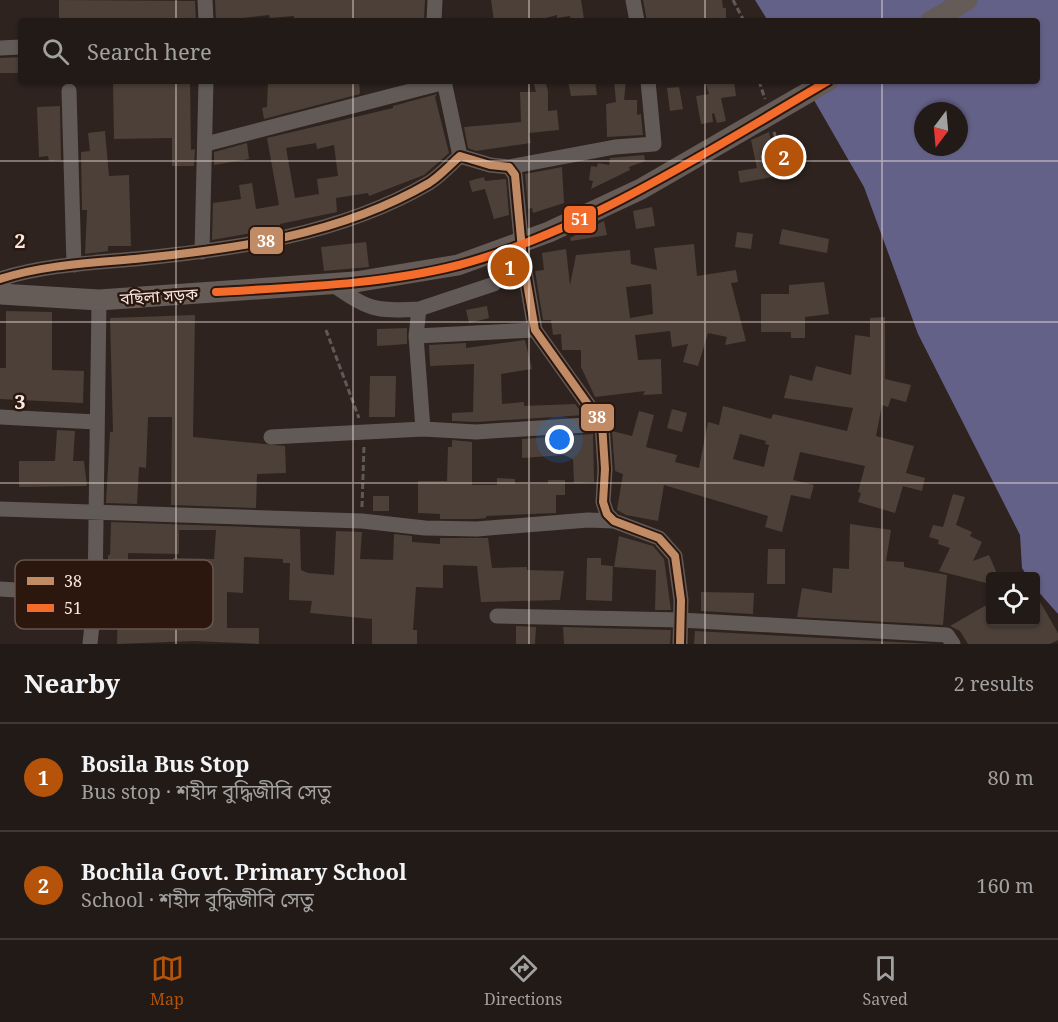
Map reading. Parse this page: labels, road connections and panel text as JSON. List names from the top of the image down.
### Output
{
  "streets": {
    "main road": ["বছিলা সড়ক"]
  },
  "lines": ["transit line 51", "transit line 38"],
  "legend": ["38", "51"],
  "north": "bottom",
  "page": {
    "search": "Search here",
    "pins": ["2", "1"],
    "heading": ["Nearby", "2 results"],
    "list": [
      {
        "mark": "1",
        "name": "Bosila Bus Stop",
        "note": "Bus stop · শহীদ বুদ্ধিজীবি সেতু",
        "value": "80 m"
      },
      {
        "mark": "2",
        "name": "Bochila Govt. Primary School",
        "note": "School · শহীদ বুদ্ধিজীবি সেতু",
        "value": "160 m"
      }
    ],
    "nav": ["Map", "Directions", "Saved"]
  },
  "grid": {
    "rows": ["2", "3"]
  }
}
